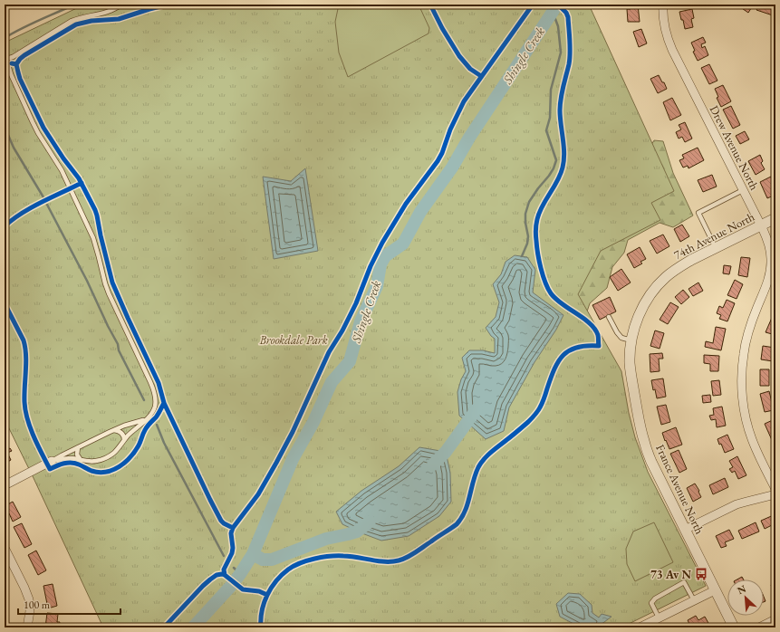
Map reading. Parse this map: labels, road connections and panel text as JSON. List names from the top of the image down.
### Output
{
  "streets": {
    "street": ["Drew Avenue North", "74th Avenue North", "France Avenue North"]
  },
  "crossings": [
    ["Drew Avenue North", "74th Avenue North"],
    ["74th Avenue North", "France Avenue North"]
  ],
  "water": ["Shingle Creek"],
  "parks": ["Brookdale Park"],
  "places": {
    "bus stop": ["73 Av N"]
  },
  "scale_bar": "100 m",
  "north": "top left"
}
